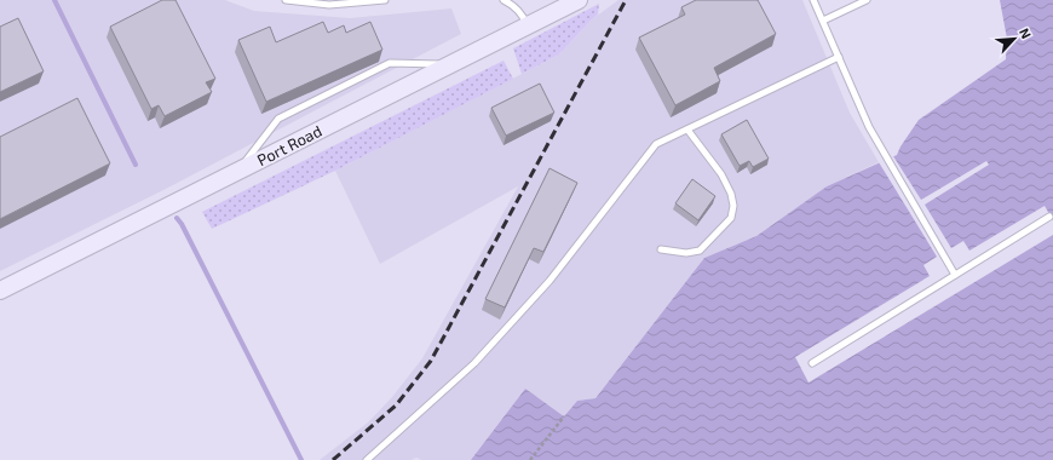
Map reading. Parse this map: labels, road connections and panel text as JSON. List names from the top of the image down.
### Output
{
  "streets": {
    "main road": ["Port Road"]
  },
  "north": "top right"
}
